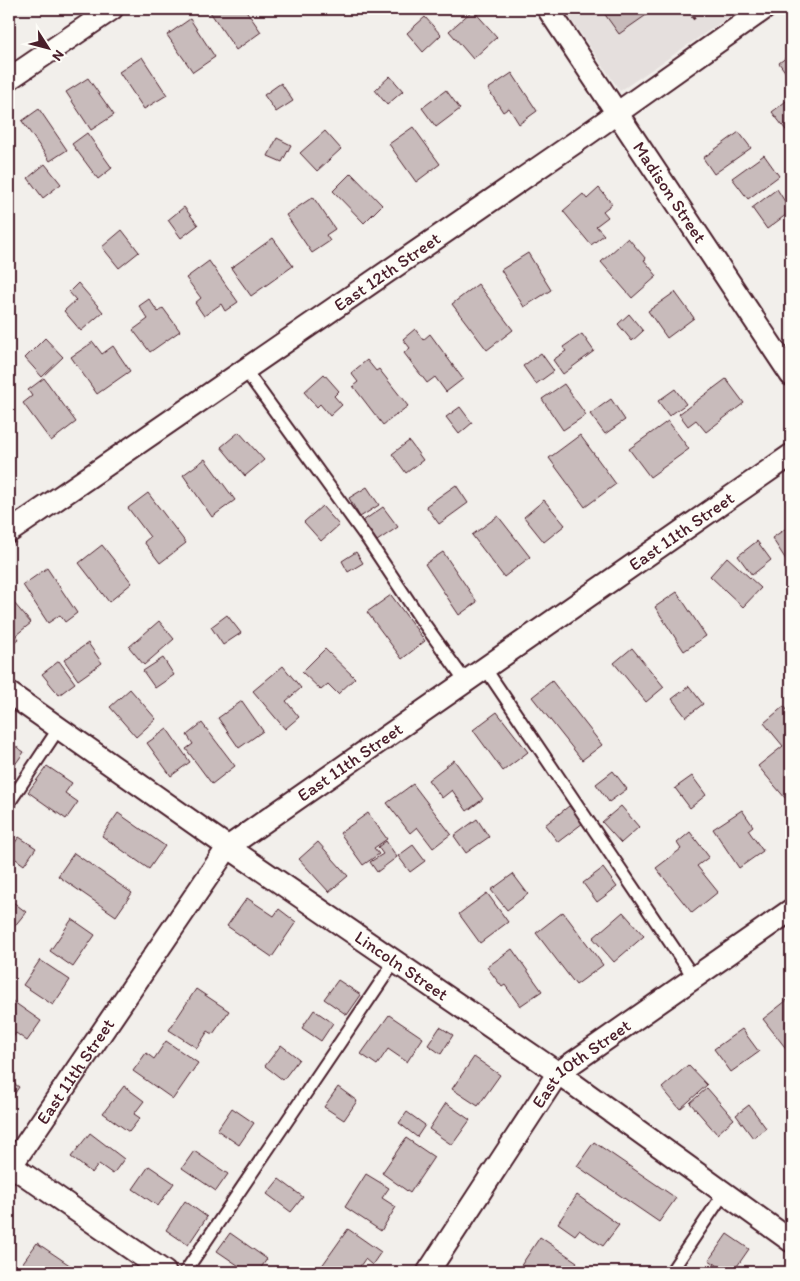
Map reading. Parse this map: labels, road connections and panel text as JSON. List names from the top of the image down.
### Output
{
  "streets": {
    "street": [
      "Madison Street",
      "East 12th Street",
      "East 11th Street",
      "Lincoln Street",
      "East 10th Street"
    ]
  },
  "crossings": [
    ["Madison Street", "East 12th Street"],
    ["East 11th Street", "Lincoln Street"],
    ["Lincoln Street", "East 10th Street"]
  ],
  "north": "bottom right"
}
